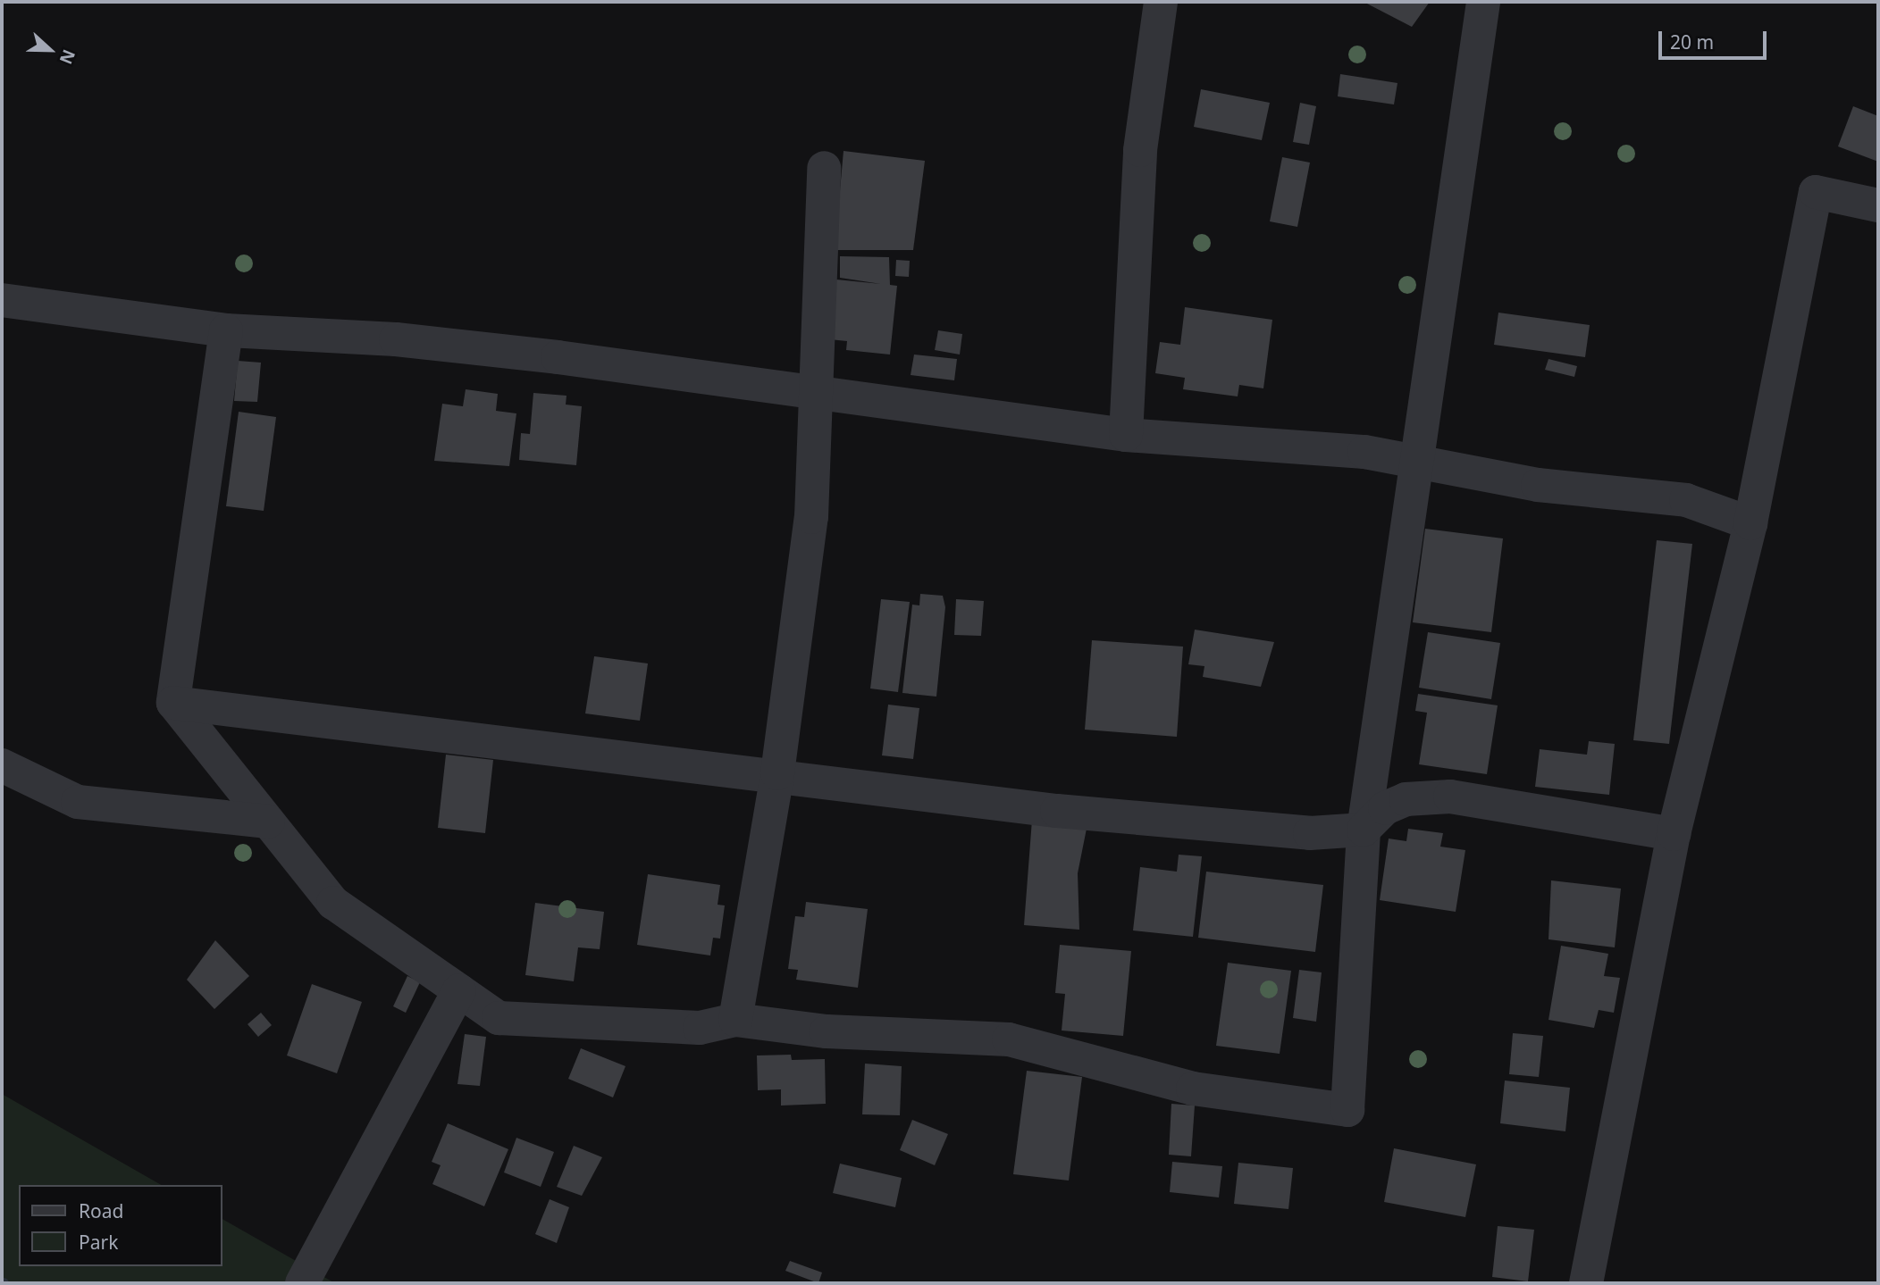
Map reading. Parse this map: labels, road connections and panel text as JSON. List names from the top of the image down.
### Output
{
  "legend": ["Road", "Park"],
  "scale_bar": "20 m",
  "north": "right"
}
